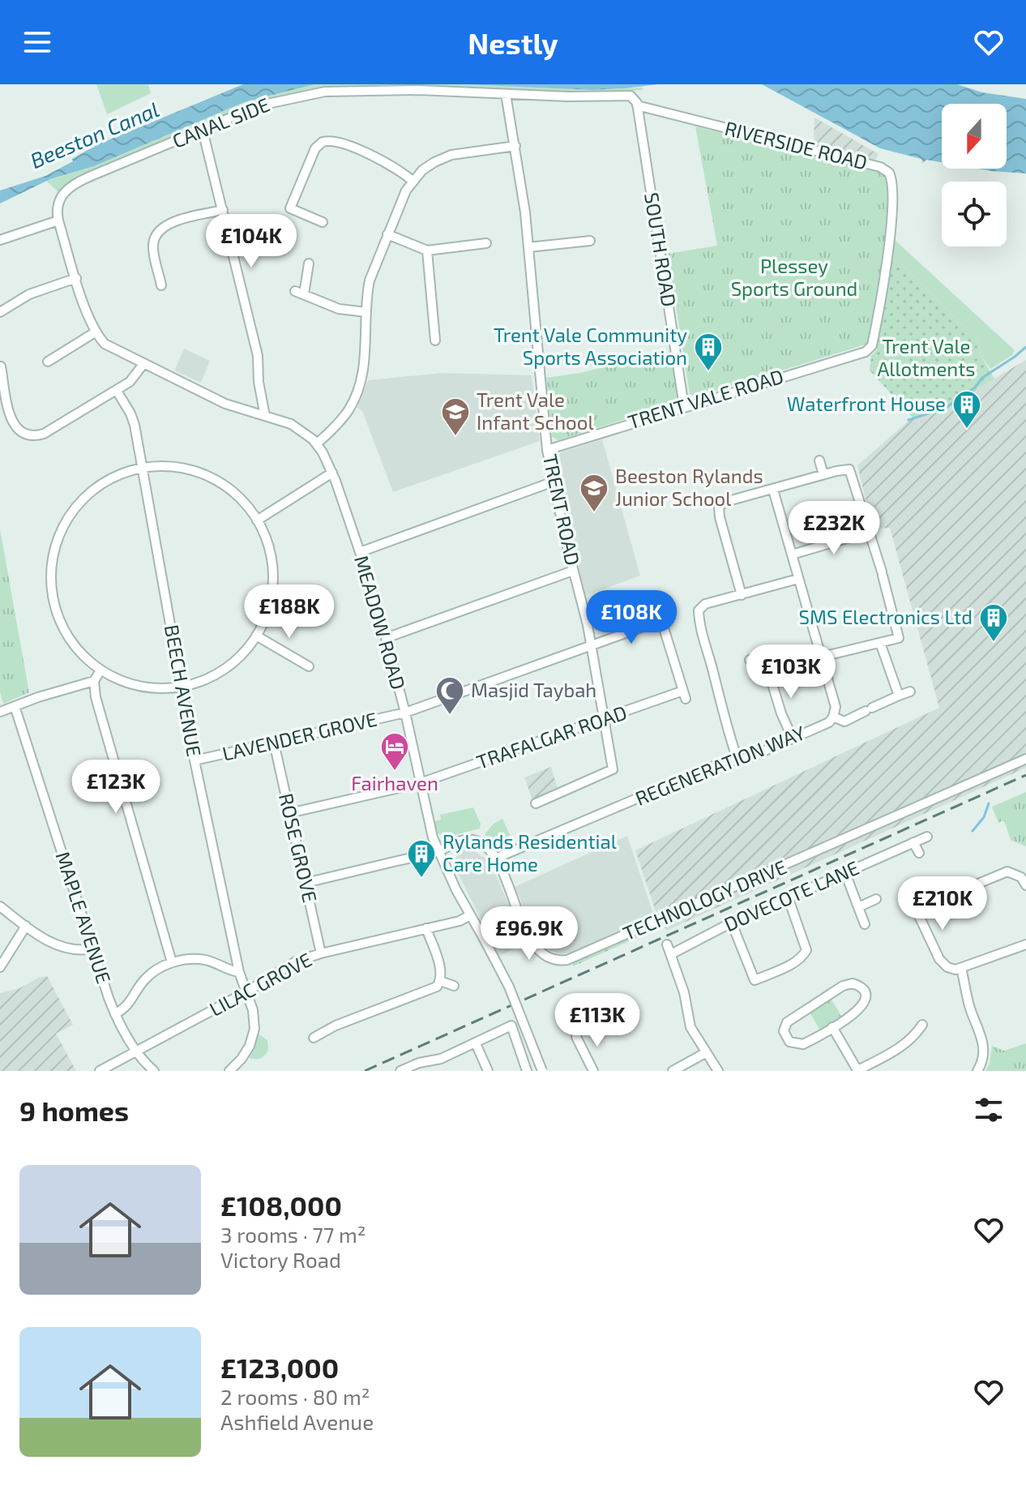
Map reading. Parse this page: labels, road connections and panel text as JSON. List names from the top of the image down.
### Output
{
  "streets": {
    "street": [
      "CANAL SIDE",
      "RIVERSIDE ROAD",
      "SOUTH ROAD",
      "TRENT VALE ROAD",
      "TRENT ROAD",
      "MEADOW ROAD",
      "BEECH AVENUE",
      "LAVENDER GROVE",
      "TRAFALGAR ROAD",
      "REGENERATION WAY",
      "ROSE GROVE",
      "DOVECOTE LANE",
      "TECHNOLOGY DRIVE",
      "MAPLE AVENUE",
      "LILAC GROVE"
    ]
  },
  "crossings": [
    ["CANAL SIDE", "SOUTH ROAD"],
    ["CANAL SIDE", "TRENT ROAD"],
    ["RIVERSIDE ROAD", "SOUTH ROAD"],
    ["RIVERSIDE ROAD", "TRENT VALE ROAD"],
    ["SOUTH ROAD", "TRENT VALE ROAD"],
    ["TRENT VALE ROAD", "TRENT ROAD"],
    ["TRENT ROAD", "LAVENDER GROVE"],
    ["TRENT ROAD", "TRAFALGAR ROAD"],
    ["MEADOW ROAD", "LAVENDER GROVE"],
    ["MEADOW ROAD", "TRAFALGAR ROAD"],
    ["MEADOW ROAD", "TECHNOLOGY DRIVE"],
    ["MEADOW ROAD", "LILAC GROVE"],
    ["BEECH AVENUE", "LAVENDER GROVE"],
    ["BEECH AVENUE", "LILAC GROVE"],
    ["LAVENDER GROVE", "TRAFALGAR ROAD"],
    ["LAVENDER GROVE", "ROSE GROVE"],
    ["TRAFALGAR ROAD", "ROSE GROVE"],
    ["REGENERATION WAY", "TECHNOLOGY DRIVE"],
    ["ROSE GROVE", "LILAC GROVE"],
    ["MAPLE AVENUE", "LILAC GROVE"]
  ],
  "water": ["Beeston Canal"],
  "parks": ["Plessey Sports Ground", "Trent Vale Allotments"],
  "places": {
    "building": [
      "Trent Vale Community Sports Association",
      "Waterfront House",
      "SMS Electronics Ltd",
      "Rylands Residential Care Home"
    ],
    "school or university": ["Trent Vale Infant School", "Beeston Rylands Junior School"],
    "mosque": ["Masjid Taybah"],
    "hotel": ["Fairhaven"]
  },
  "north": "bottom",
  "page": {
    "header": "Nestly",
    "price": [
      "£104K",
      "£232K",
      "£188K",
      "£108K",
      "£103K",
      "£123K",
      "£210K",
      "£96.9K",
      "£113K"
    ],
    "heading": "9 homes",
    "list": [
      {
        "name": "£108,000",
        "note": "3 rooms · 77 m² · Victory Road"
      },
      {
        "name": "£123,000",
        "note": "2 rooms · 80 m² · Ashfield Avenue"
      }
    ]
  }
}
